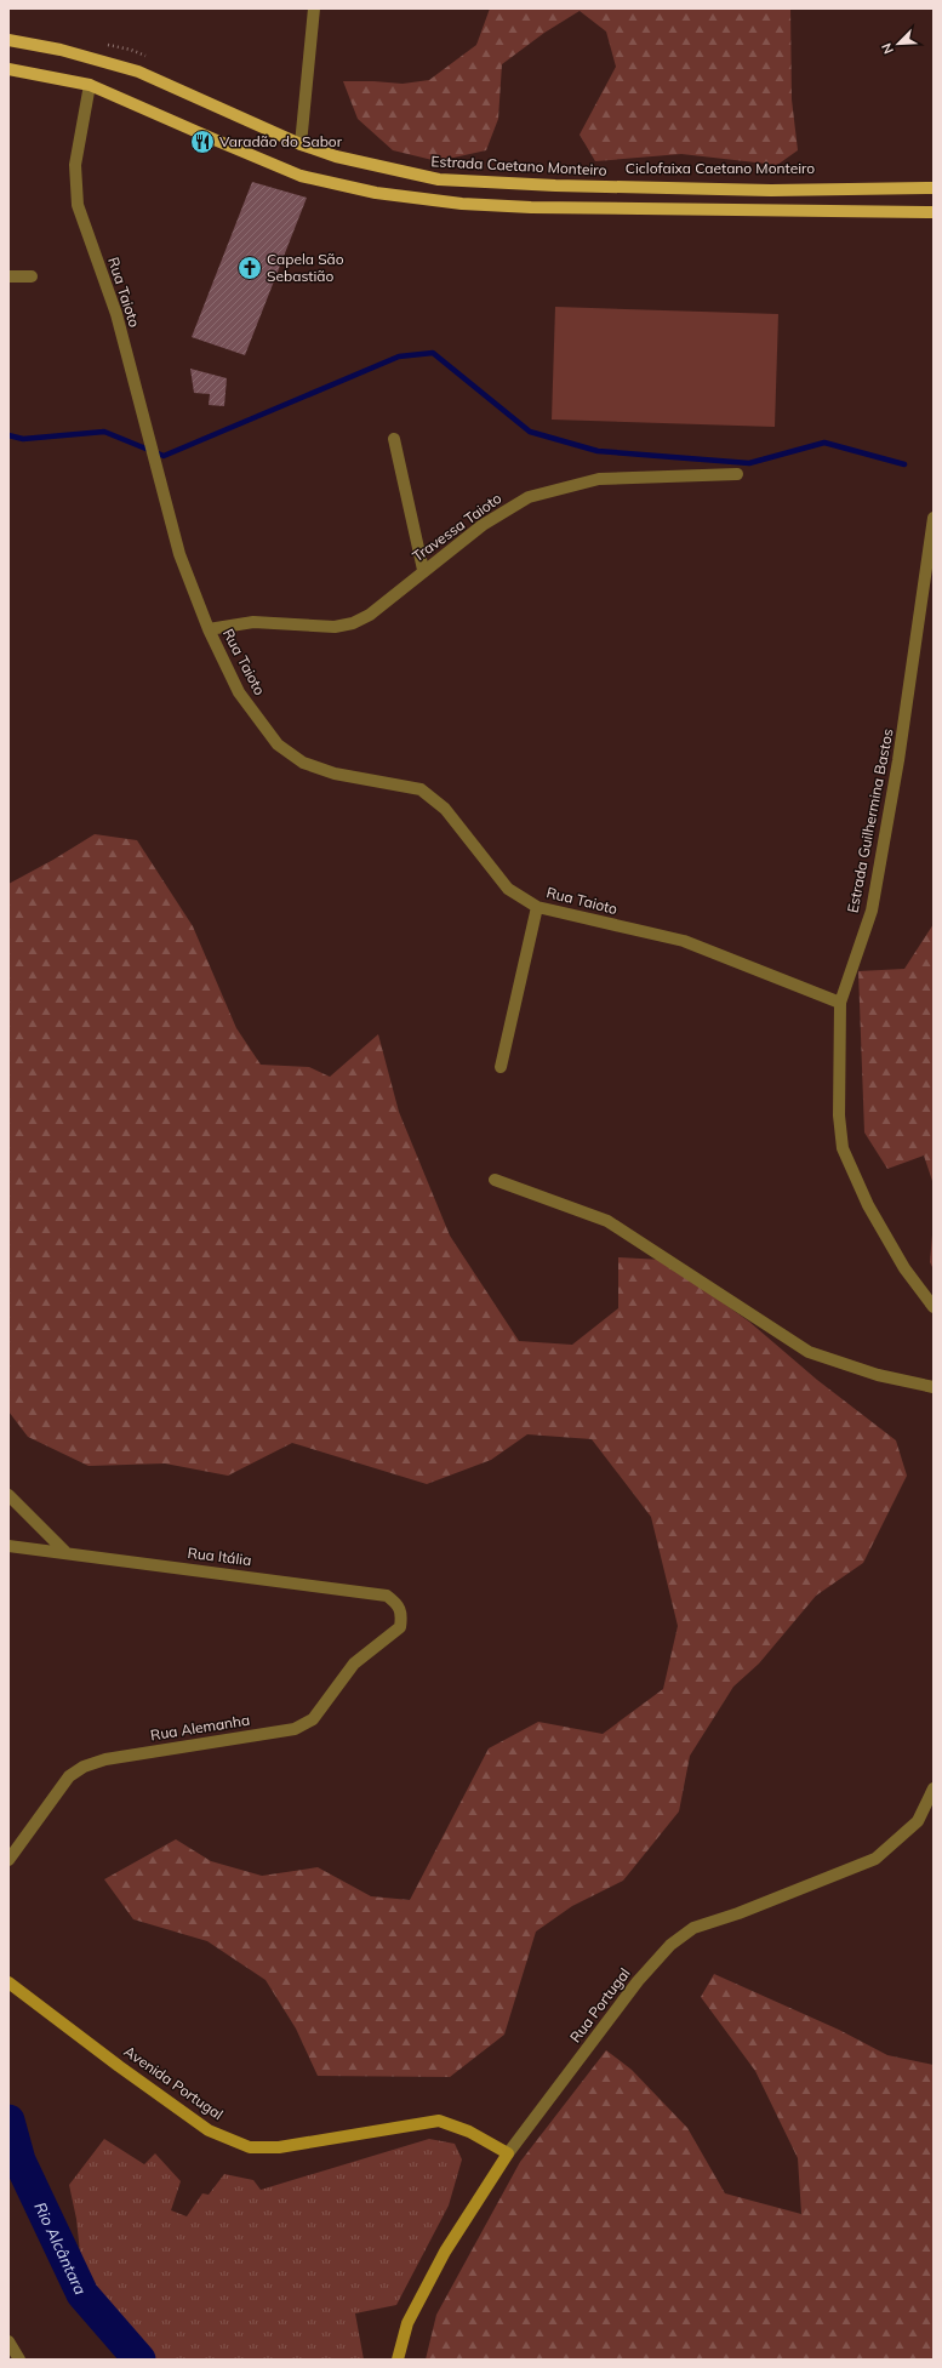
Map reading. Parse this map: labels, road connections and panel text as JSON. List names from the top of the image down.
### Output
{
  "streets": {
    "main road": ["Estrada Caetano Monteiro"],
    "street": [
      "Rua Taioto",
      "Travessa Taioto",
      "Estrada Guilhermina Bastos",
      "Rua Itália",
      "Rua Alemanha",
      "Rua Portugal",
      "Avenida Portugal"
    ]
  },
  "crossings": [
    ["Rua Taioto", "Travessa Taioto"],
    ["Rua Taioto", "Estrada Guilhermina Bastos"],
    ["Rua Itália", "Rua Alemanha"],
    ["Rua Portugal", "Avenida Portugal"]
  ],
  "water": ["Rio Alcântara"],
  "places": {
    "restaurant": ["Varadão do Sabor"],
    "church": ["Capela São Sebastião"]
  },
  "north": "bottom left"
}
